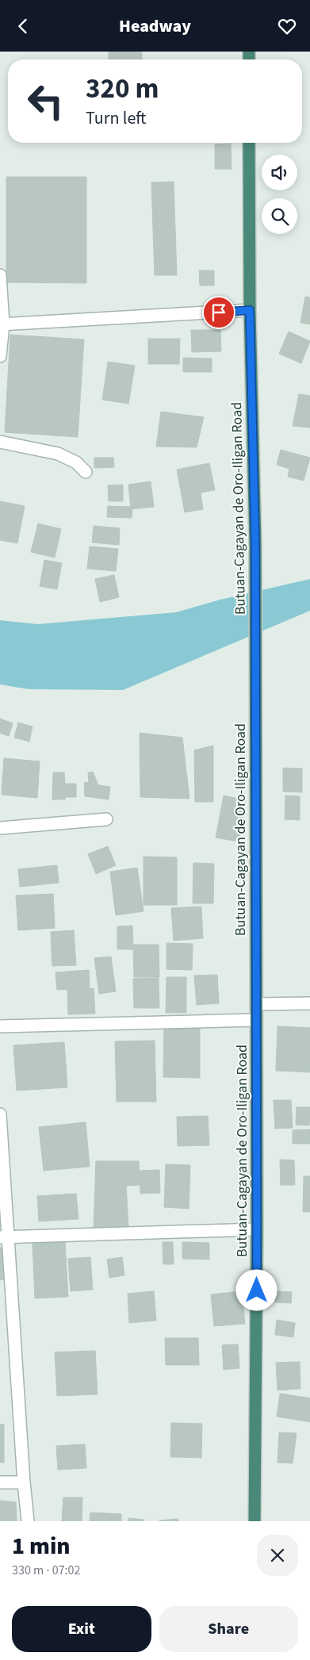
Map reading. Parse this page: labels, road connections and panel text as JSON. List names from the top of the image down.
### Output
{
  "streets": {
    "highway": ["Butuan-Cagayan de Oro-Iligan Road"]
  },
  "page": {
    "header": "Headway",
    "turn": ["320 m", "Turn left"],
    "heading": ["1 min", "330 m · 07:02"],
    "buttons": ["Exit", "Share"]
  }
}
